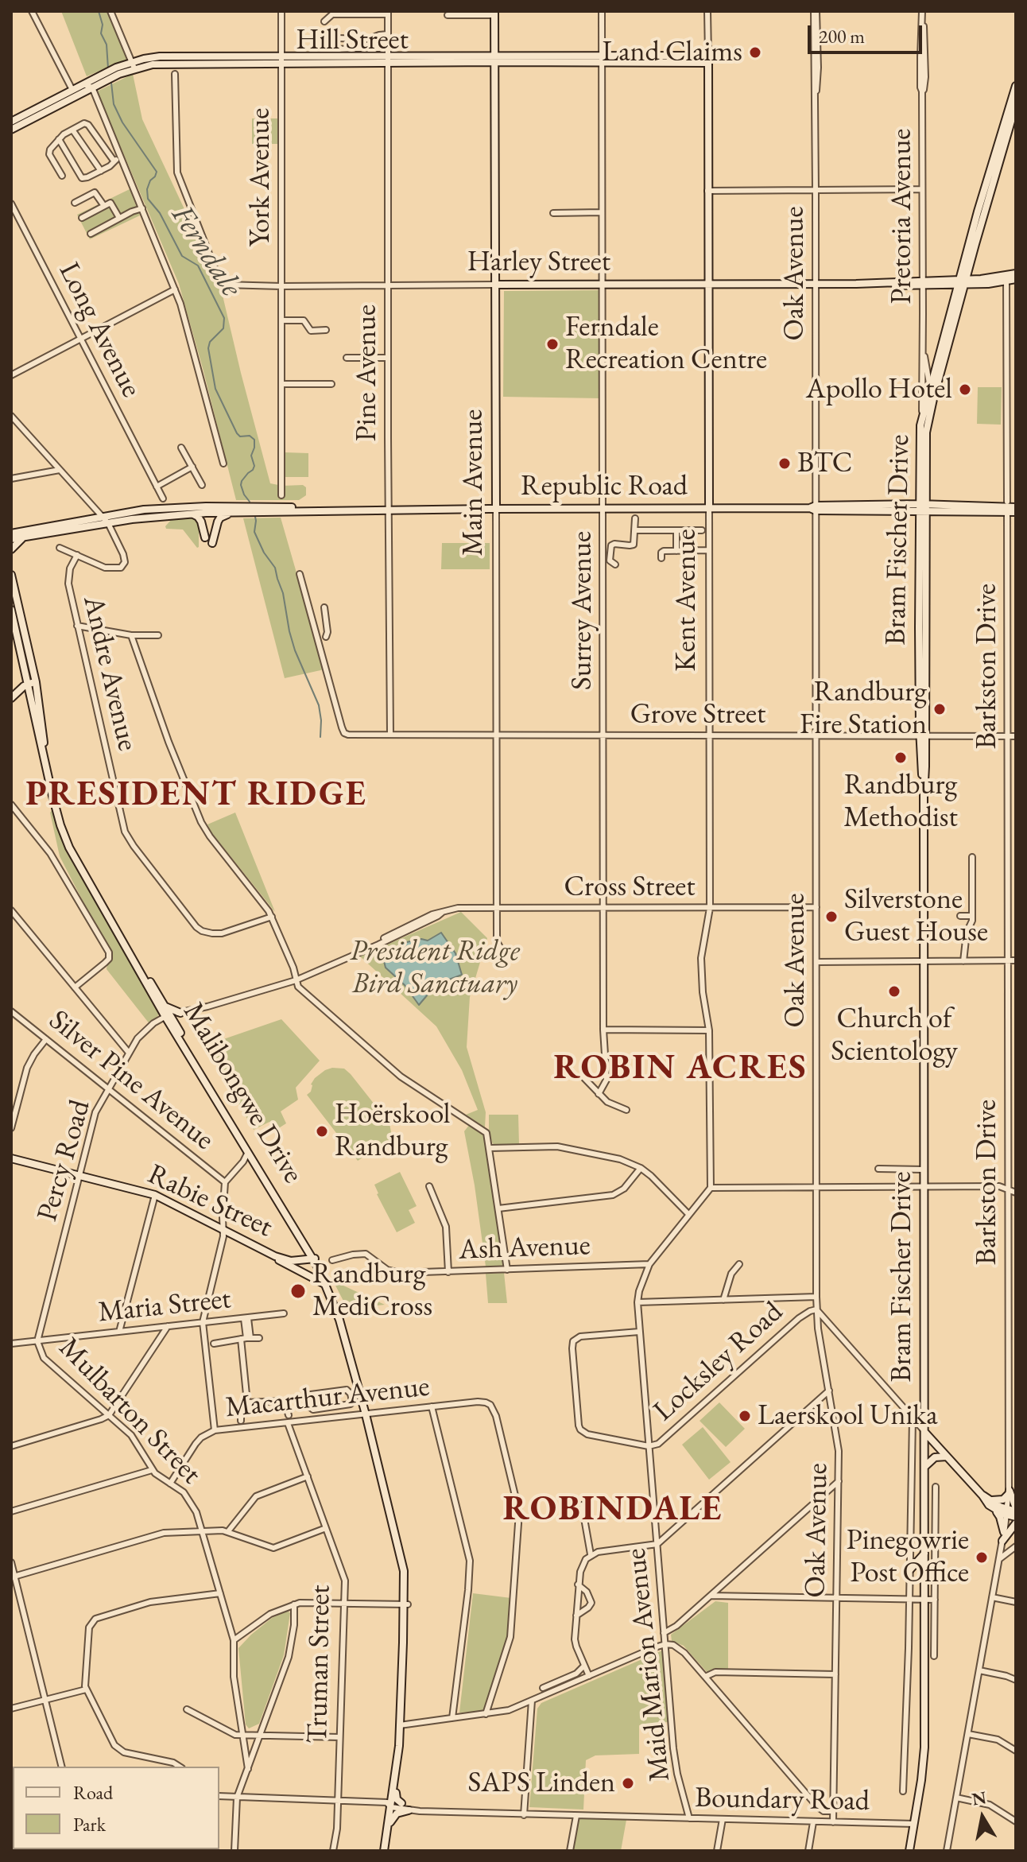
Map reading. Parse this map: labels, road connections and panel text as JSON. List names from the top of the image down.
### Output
{
  "streets": {
    "main road": [
      "Hill Street",
      "Harley Street",
      "Main Avenue",
      "Republic Road",
      "Bram Fischer Drive",
      "Kent Avenue",
      "Malibongwe Drive",
      "Rabie Street"
    ],
    "street": [
      "York Avenue",
      "Pretoria Avenue",
      "Oak Avenue",
      "Long Avenue",
      "Pine Avenue",
      "Surrey Avenue",
      "Barkston Drive",
      "Andre Avenue",
      "Grove Street",
      "Cross Street",
      "Silver Pine Avenue",
      "Percy Road",
      "Ash Avenue",
      "Maria Street",
      "Locksley Road",
      "Macarthur Avenue",
      "Mulbarton Street",
      "Truman Street",
      "Maid Marion Avenue",
      "Boundary Road"
    ]
  },
  "crossings": [
    ["Hill Street", "York Avenue"],
    ["Hill Street", "Pine Avenue"],
    ["Hill Street", "Main Avenue"],
    ["Hill Street", "Kent Avenue"],
    ["Hill Street", "Surrey Avenue"],
    ["York Avenue", "Harley Street"],
    ["Pretoria Avenue", "Harley Street"],
    ["Pretoria Avenue", "Bram Fischer Drive"],
    ["Harley Street", "Oak Avenue"],
    ["Harley Street", "Pine Avenue"],
    ["Harley Street", "Main Avenue"],
    ["Harley Street", "Bram Fischer Drive"],
    ["Harley Street", "Kent Avenue"],
    ["Harley Street", "Surrey Avenue"],
    ["Oak Avenue", "Republic Road"],
    ["Oak Avenue", "Grove Street"],
    ["Oak Avenue", "Cross Street"],
    ["Oak Avenue", "Locksley Road"],
    ["Oak Avenue", "Boundary Road"],
    ["Pine Avenue", "Republic Road"],
    ["Pine Avenue", "Grove Street"],
    ["Main Avenue", "Republic Road"],
    ["Main Avenue", "Grove Street"],
    ["Main Avenue", "Cross Street"],
    ["Republic Road", "Bram Fischer Drive"],
    ["Republic Road", "Kent Avenue"],
    ["Republic Road", "Surrey Avenue"],
    ["Republic Road", "Barkston Drive"],
    ["Bram Fischer Drive", "Grove Street"],
    ["Bram Fischer Drive", "Boundary Road"],
    ["Kent Avenue", "Grove Street"],
    ["Kent Avenue", "Cross Street"],
    ["Kent Avenue", "Maid Marion Avenue"],
    ["Surrey Avenue", "Grove Street"],
    ["Surrey Avenue", "Cross Street"],
    ["Barkston Drive", "Grove Street"],
    ["Silver Pine Avenue", "Percy Road"],
    ["Malibongwe Drive", "Percy Road"],
    ["Malibongwe Drive", "Rabie Street"],
    ["Malibongwe Drive", "Macarthur Avenue"],
    ["Malibongwe Drive", "Boundary Road"],
    ["Percy Road", "Rabie Street"],
    ["Percy Road", "Maria Street"],
    ["Percy Road", "Mulbarton Street"],
    ["Ash Avenue", "Maid Marion Avenue"],
    ["Maria Street", "Mulbarton Street"],
    ["Locksley Road", "Maid Marion Avenue"],
    ["Macarthur Avenue", "Mulbarton Street"],
    ["Macarthur Avenue", "Truman Street"],
    ["Maid Marion Avenue", "Boundary Road"]
  ],
  "districts": ["PRESIDENT RIDGE", "ROBIN ACRES", "ROBINDALE"],
  "water": ["Ferndale"],
  "parks": ["President Ridge Bird Sanctuary"],
  "places": [
    "Land Claims",
    "Ferndale Recreation Centre",
    "Apollo Hotel",
    "BTC",
    "Randburg Fire Station",
    "Randburg Methodist",
    "Silverstone Guest House",
    "Church of Scientology",
    "Hoërskool Randburg",
    "Randburg MediCross",
    "Laerskool Unika",
    "Pinegowrie Post Office",
    "SAPS Linden"
  ],
  "legend": ["Road", "Park"],
  "scale_bar": "200 m",
  "north": "top"
}
